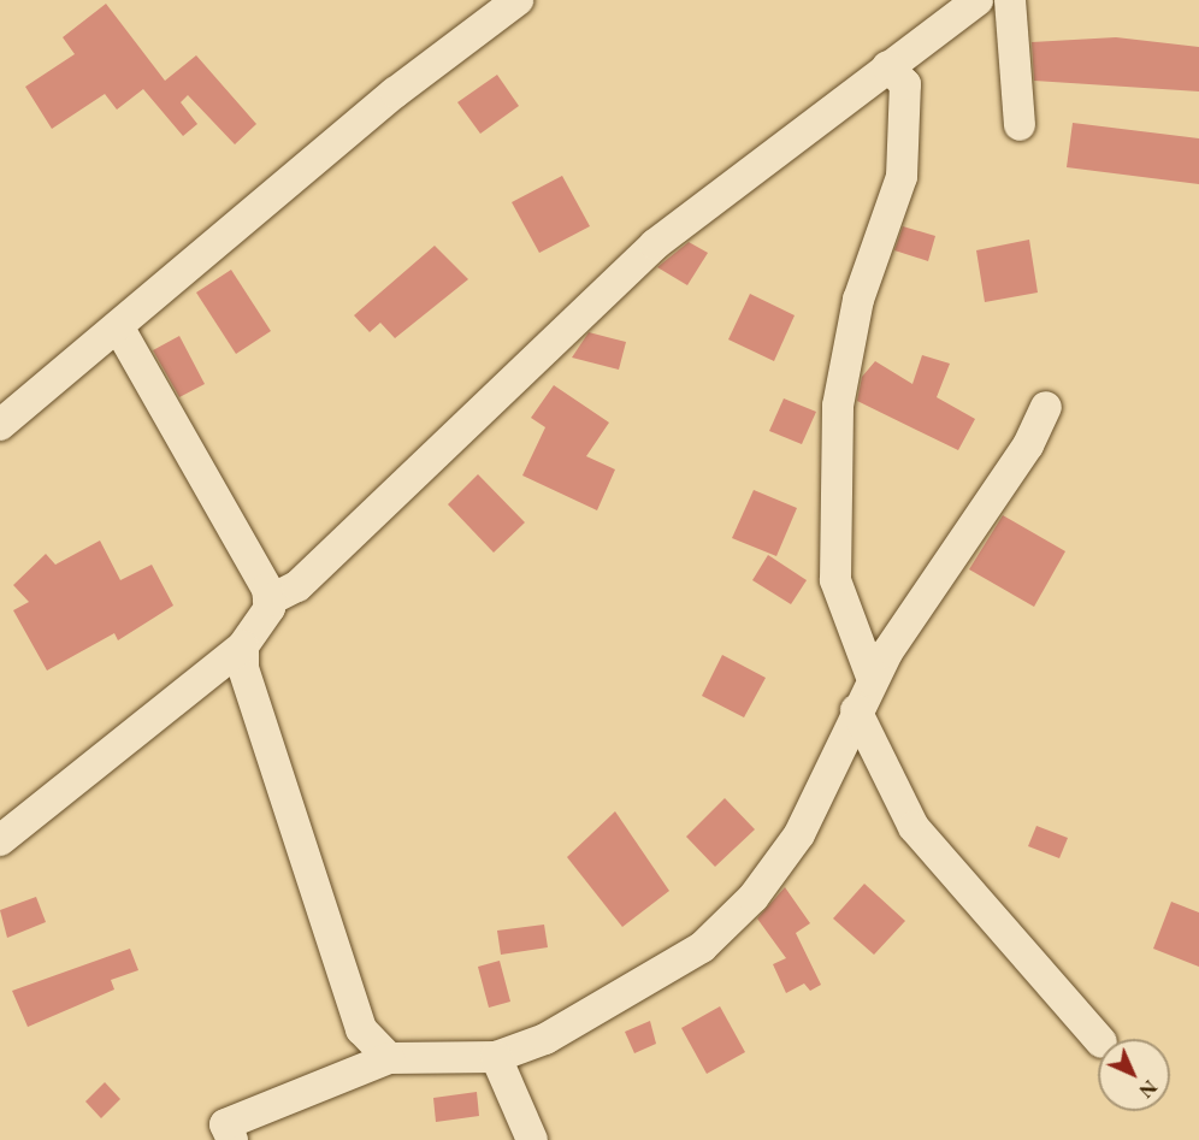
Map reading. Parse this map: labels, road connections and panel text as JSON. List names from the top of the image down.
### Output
{
  "north": "bottom right"
}
